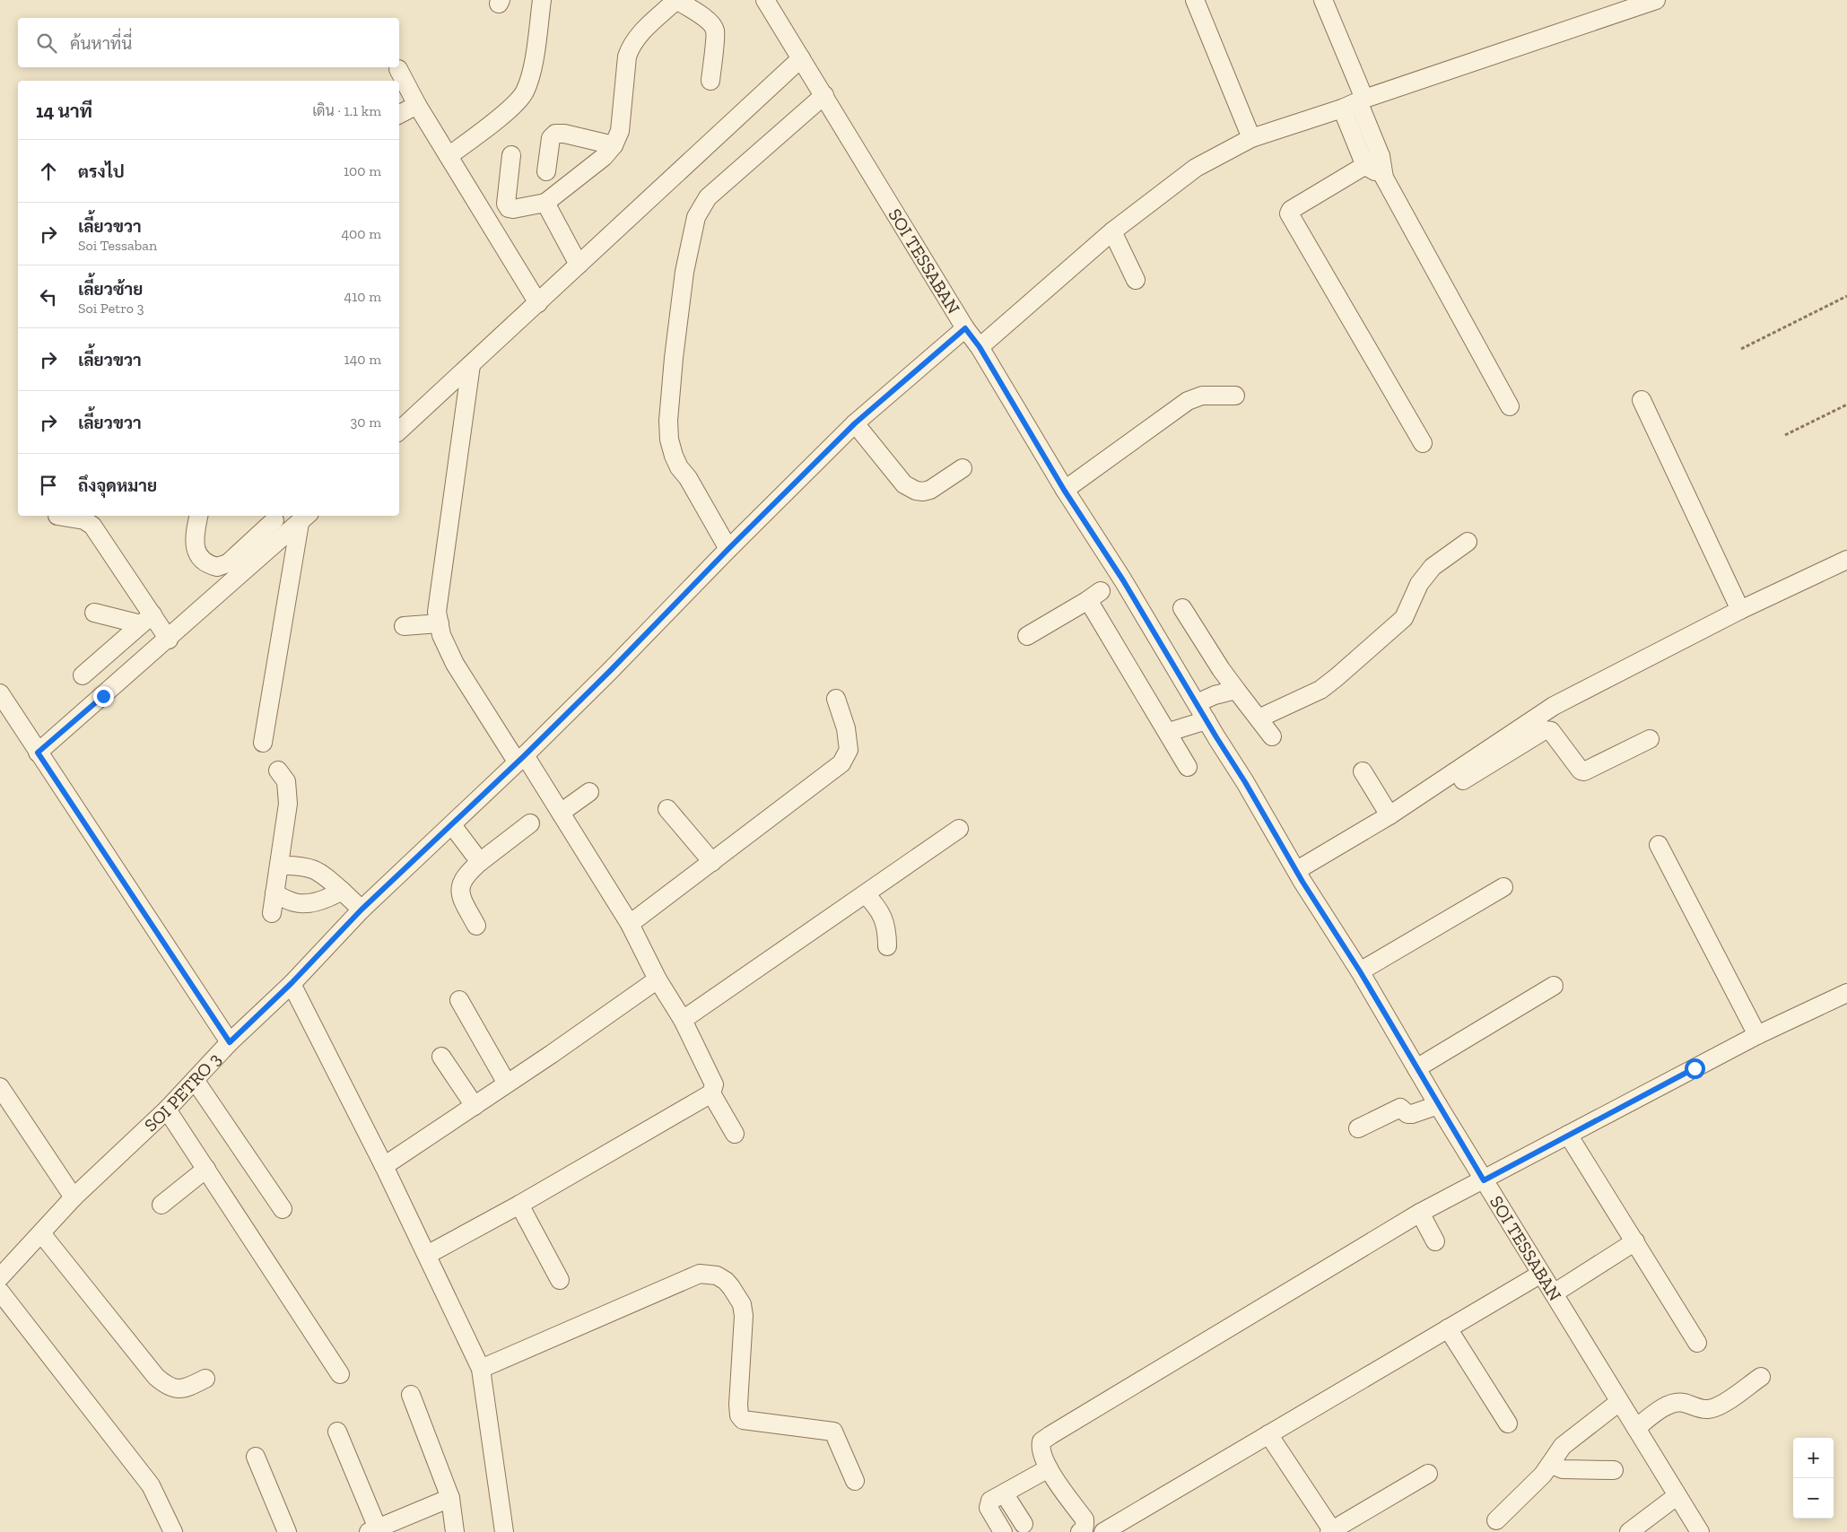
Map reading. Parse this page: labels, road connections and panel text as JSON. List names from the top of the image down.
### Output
{
  "streets": {
    "street": ["SOI TESSABAN", "SOI PETRO 3"]
  },
  "crossings": [
    ["SOI TESSABAN", "SOI PETRO 3"]
  ],
  "page": {
    "search": "ค้นหาที่นี่",
    "heading": ["14 นาที", "เดิน · 1.1 km"],
    "list": [
      ["ตรงไป", "100 m"],
      ["เลี้ยวขวา", "Soi Tessaban", "400 m"],
      ["เลี้ยวซ้าย", "Soi Petro 3", "410 m"],
      ["เลี้ยวขวา", "140 m"],
      ["เลี้ยวขวา", "30 m"],
      "ถึงจุดหมาย"
    ],
    "map_buttons": ["+", "−"]
  }
}
